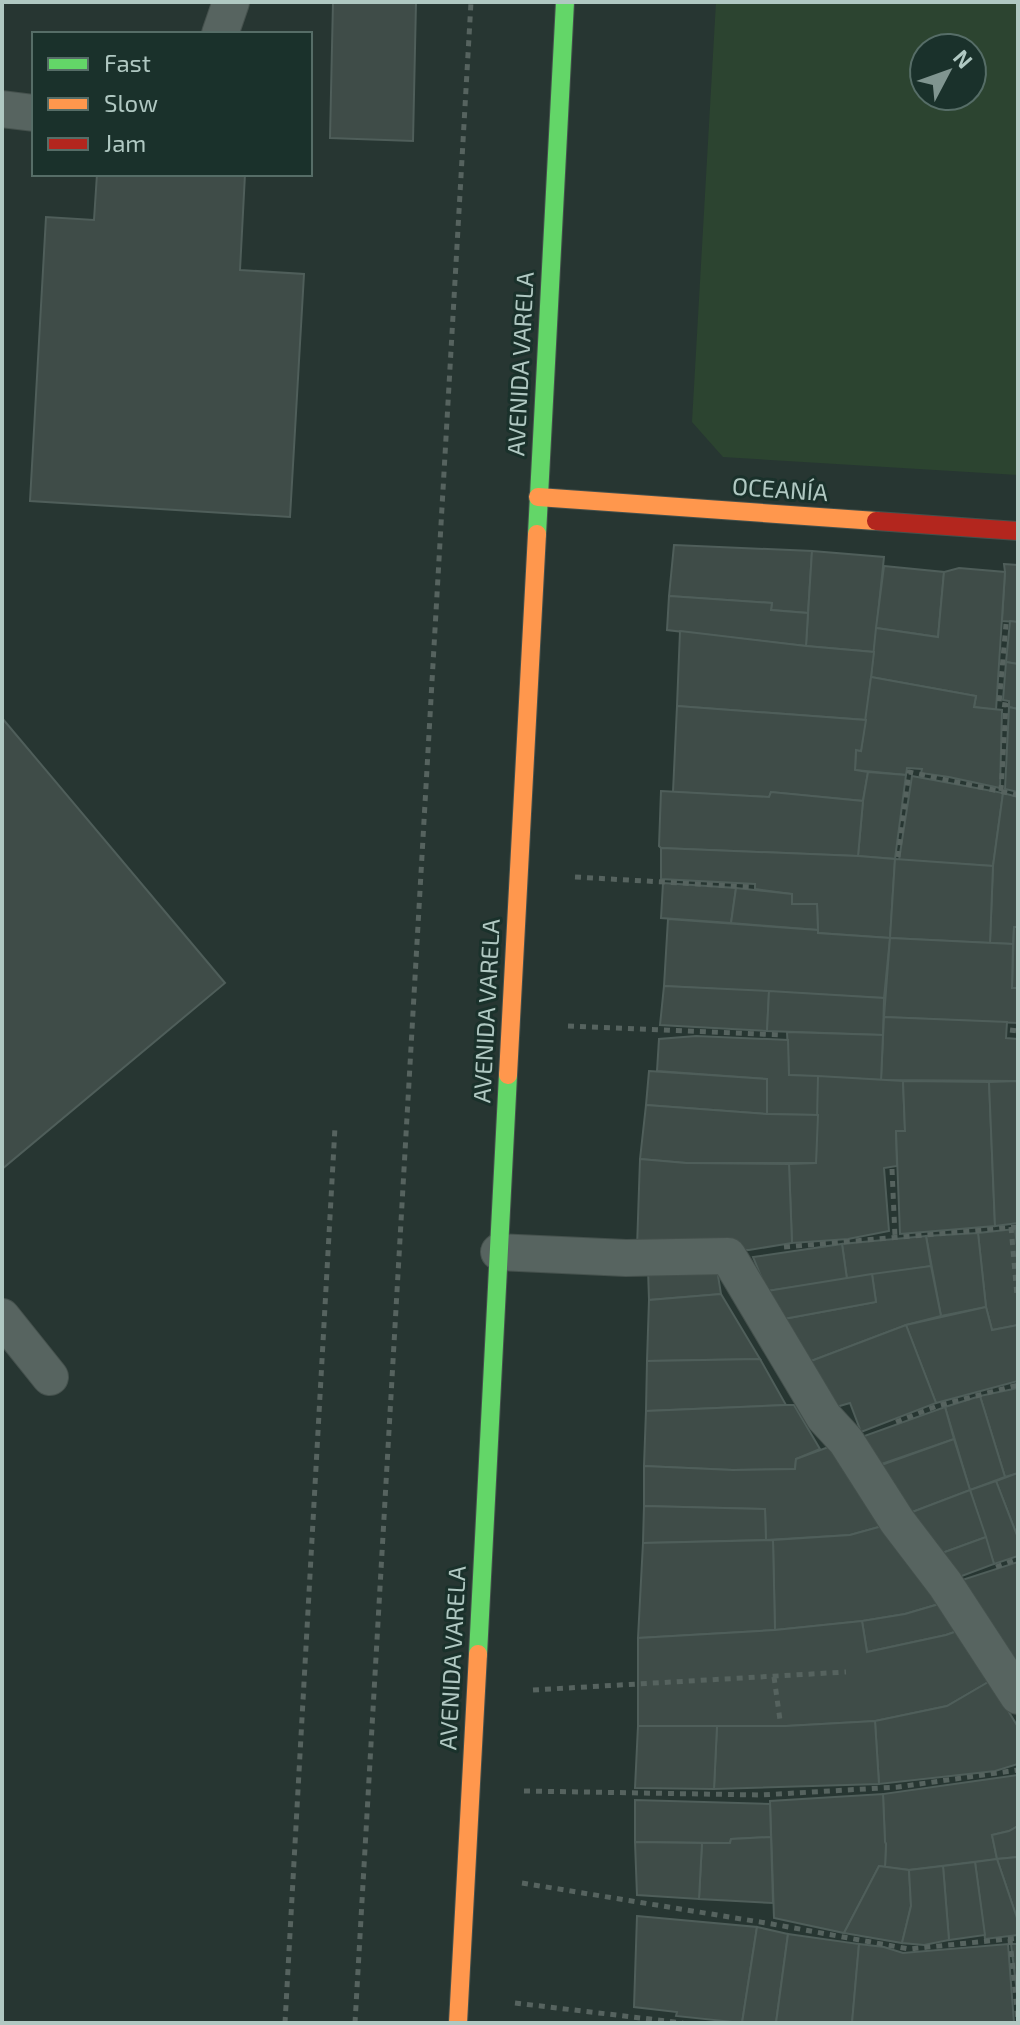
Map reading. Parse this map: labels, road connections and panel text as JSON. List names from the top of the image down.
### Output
{
  "streets": {
    "main road": ["AVENIDA VARELA", "OCEANÍA"]
  },
  "crossings": [
    ["AVENIDA VARELA", "OCEANÍA"]
  ],
  "legend": ["Fast", "Slow", "Jam"],
  "north": "top right"
}
